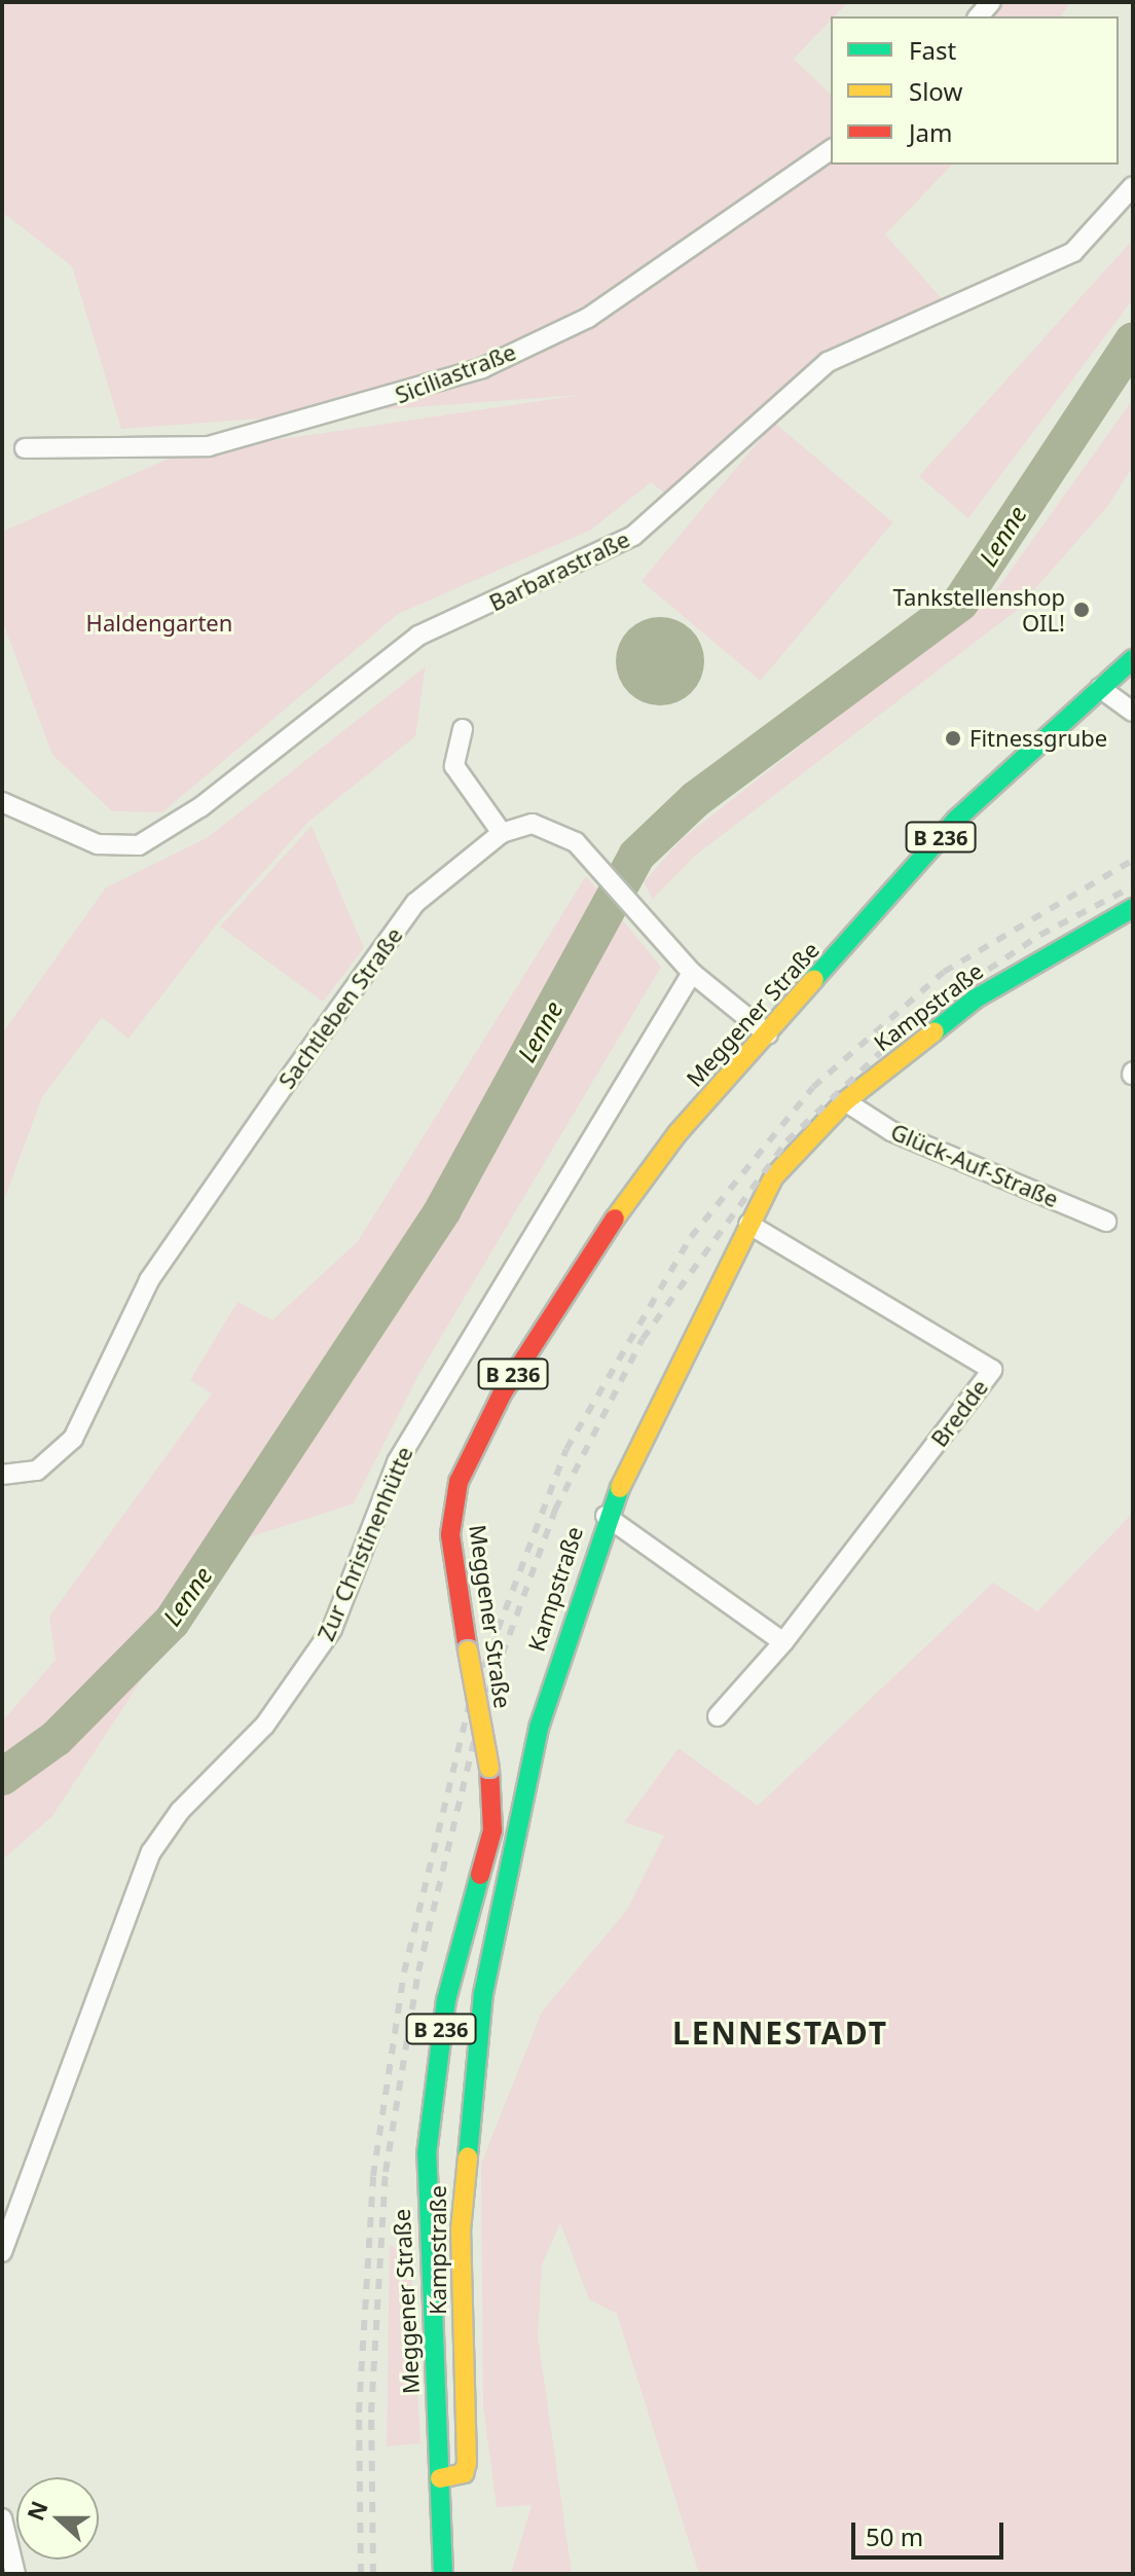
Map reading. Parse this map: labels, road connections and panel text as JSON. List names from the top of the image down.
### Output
{
  "streets": {
    "main road": ["B 236", "Kampstraße", "Meggener Straße"],
    "street": [
      "Siciliastraße",
      "Barbarastraße",
      "Sachtleben Straße",
      "Glück-Auf-Straße",
      "Bredde",
      "Zur Christinenhütte"
    ]
  },
  "crossings": [
    ["Kampstraße", "Meggener Straße"],
    ["Kampstraße", "Glück-Auf-Straße"],
    ["Kampstraße", "Bredde"]
  ],
  "districts": ["LENNESTADT"],
  "water": ["Lenne"],
  "parks": ["Haldengarten"],
  "places": ["Tankstellenshop OIL!", "Fitnessgrube"],
  "legend": ["Fast", "Slow", "Jam"],
  "scale_bar": "50 m",
  "north": "left"
}
